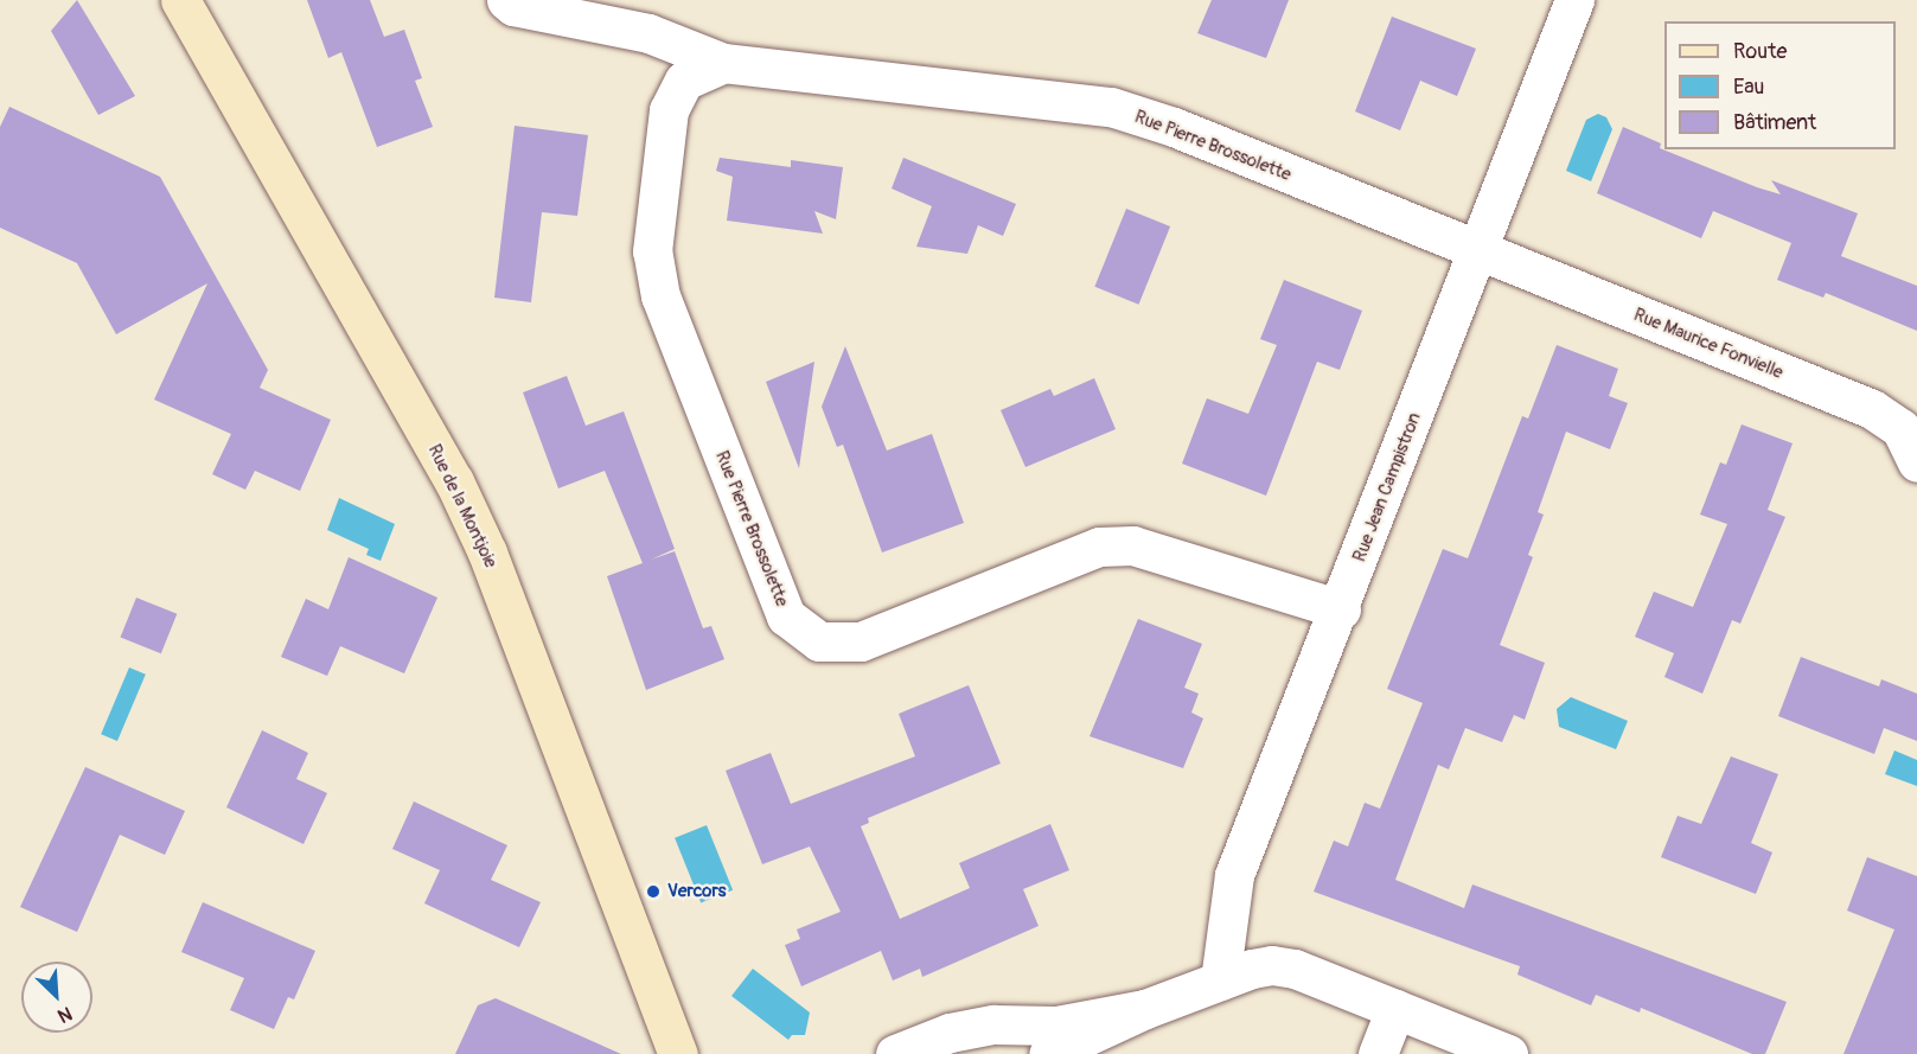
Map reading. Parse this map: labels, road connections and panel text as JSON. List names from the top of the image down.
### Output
{
  "streets": {
    "main road": ["Rue de la Montjoie"],
    "street": ["Rue Pierre Brossolette", "Rue Maurice Fonvielle", "Rue Jean Campistron"]
  },
  "crossings": [
    ["Rue Pierre Brossolette", "Rue Maurice Fonvielle"],
    ["Rue Pierre Brossolette", "Rue Jean Campistron"],
    ["Rue Maurice Fonvielle", "Rue Jean Campistron"]
  ],
  "places": ["Vercors"],
  "legend": ["Route", "Eau", "Bâtiment"],
  "north": "bottom right"
}
